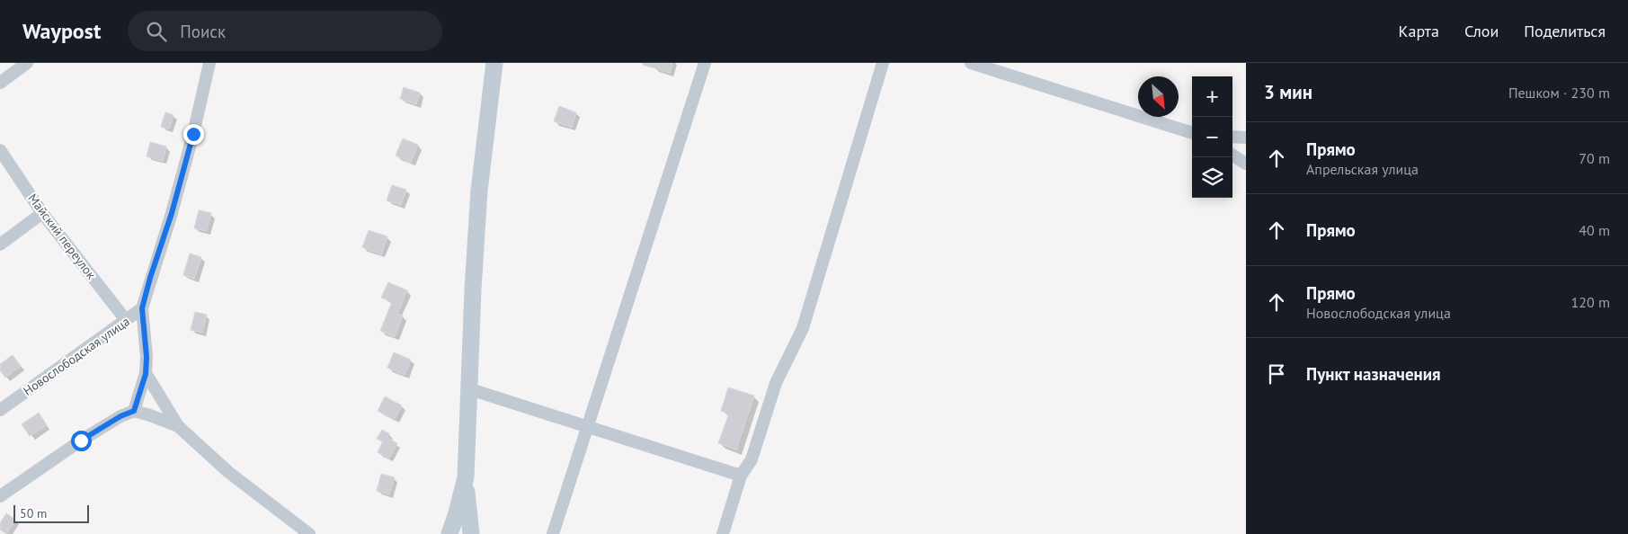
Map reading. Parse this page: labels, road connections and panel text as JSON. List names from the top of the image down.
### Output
{
  "streets": {
    "street": ["Майский переулок", "Новослободская улица"]
  },
  "crossings": [
    ["Майский переулок", "Новослободская улица"]
  ],
  "scale_bar": "50 m",
  "north": "bottom right",
  "page": {
    "header": "Waypost",
    "search": "Поиск",
    "nav": ["Карта", "Слои", "Поделиться"],
    "heading": ["3 мин", "Пешком · 230 m"],
    "map_buttons": ["+", "−"],
    "list": [
      ["Прямо", "Апрельская улица", "70 m"],
      ["Прямо", "40 m"],
      ["Прямо", "Новослободская улица", "120 m"],
      "Пункт назначения"
    ],
    "scale": "50 m"
  }
}
